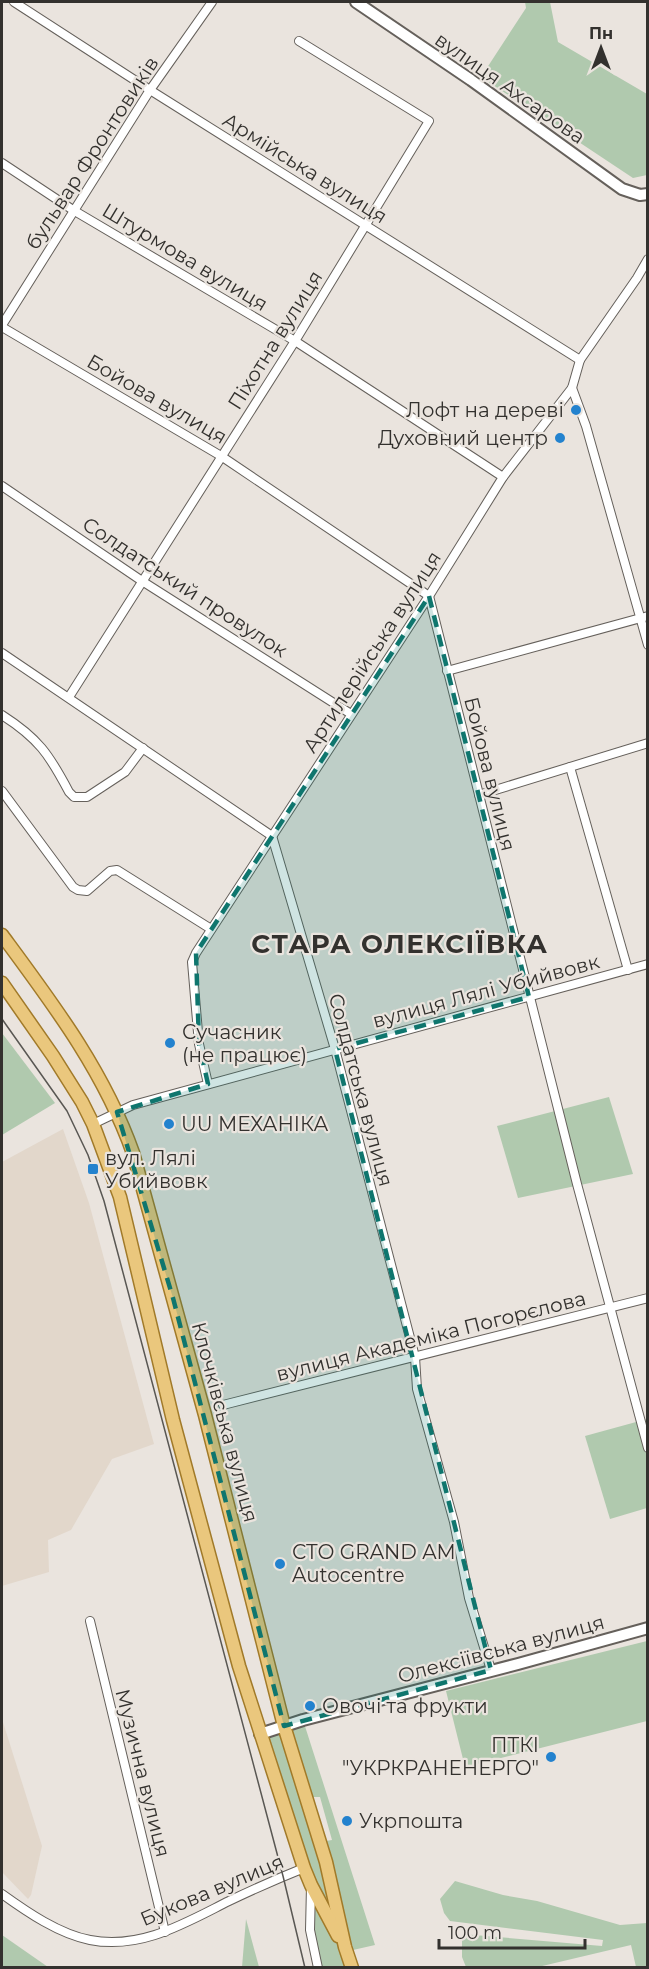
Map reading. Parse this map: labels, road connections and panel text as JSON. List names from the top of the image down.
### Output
{
  "streets": {
    "main road": ["Клочківська вулиця"],
    "street": [
      "вулиця Ахсарова",
      "бульвар Фронтовиків",
      "Армійська вулиця",
      "Штурмова вулиця",
      "Піхотна вулиця",
      "Бойова вулиця",
      "Солдатський провулок",
      "Артилерійська вулиця",
      "вулиця Лялі Убийвовк",
      "Солдатська вулиця",
      "вулиця Академіка Погорєлова",
      "Олексіївська вулиця",
      "Музична вулиця",
      "Букова вулиця"
    ]
  },
  "crossings": [
    ["бульвар Фронтовиків", "Армійська вулиця"],
    ["бульвар Фронтовиків", "Штурмова вулиця"],
    ["бульвар Фронтовиків", "Бойова вулиця"],
    ["Армійська вулиця", "Піхотна вулиця"],
    ["Армійська вулиця", "Артилерійська вулиця"],
    ["Штурмова вулиця", "Піхотна вулиця"],
    ["Штурмова вулиця", "Артилерійська вулиця"],
    ["Піхотна вулиця", "Бойова вулиця"],
    ["Піхотна вулиця", "Солдатський провулок"],
    ["Бойова вулиця", "Артилерійська вулиця"],
    ["Бойова вулиця", "вулиця Лялі Убийвовк"],
    ["Бойова вулиця", "вулиця Академіка Погорєлова"],
    ["Солдатський провулок", "Артилерійська вулиця"],
    ["Артилерійська вулиця", "вулиця Лялі Убийвовк"],
    ["Артилерійська вулиця", "Солдатська вулиця"],
    ["вулиця Лялі Убийвовк", "Солдатська вулиця"],
    ["вулиця Лялі Убийвовк", "Клочківська вулиця"],
    ["Солдатська вулиця", "вулиця Академіка Погорєлова"],
    ["Солдатська вулиця", "Олексіївська вулиця"],
    ["Клочківська вулиця", "Олексіївська вулиця"],
    ["Клочківська вулиця", "Букова вулиця"],
    ["Музична вулиця", "Букова вулиця"]
  ],
  "districts": ["СТАРА ОЛЕКСІЇВКА"],
  "places": {
    "other": [
      "Лофт на дереві",
      "Духовний центр",
      "Сучасник (не працює)",
      "UU МЕХАНІКА",
      "СТО GRAND AM Autocentre",
      "Овочі та фрукти",
      "ПТКІ \"УКРКРАНЕНЕРГО\"",
      "Укрпошта"
    ],
    "transit": ["вул. Лялі Убийвовк"]
  },
  "scale_bar": "100 m",
  "north": "top"
}
